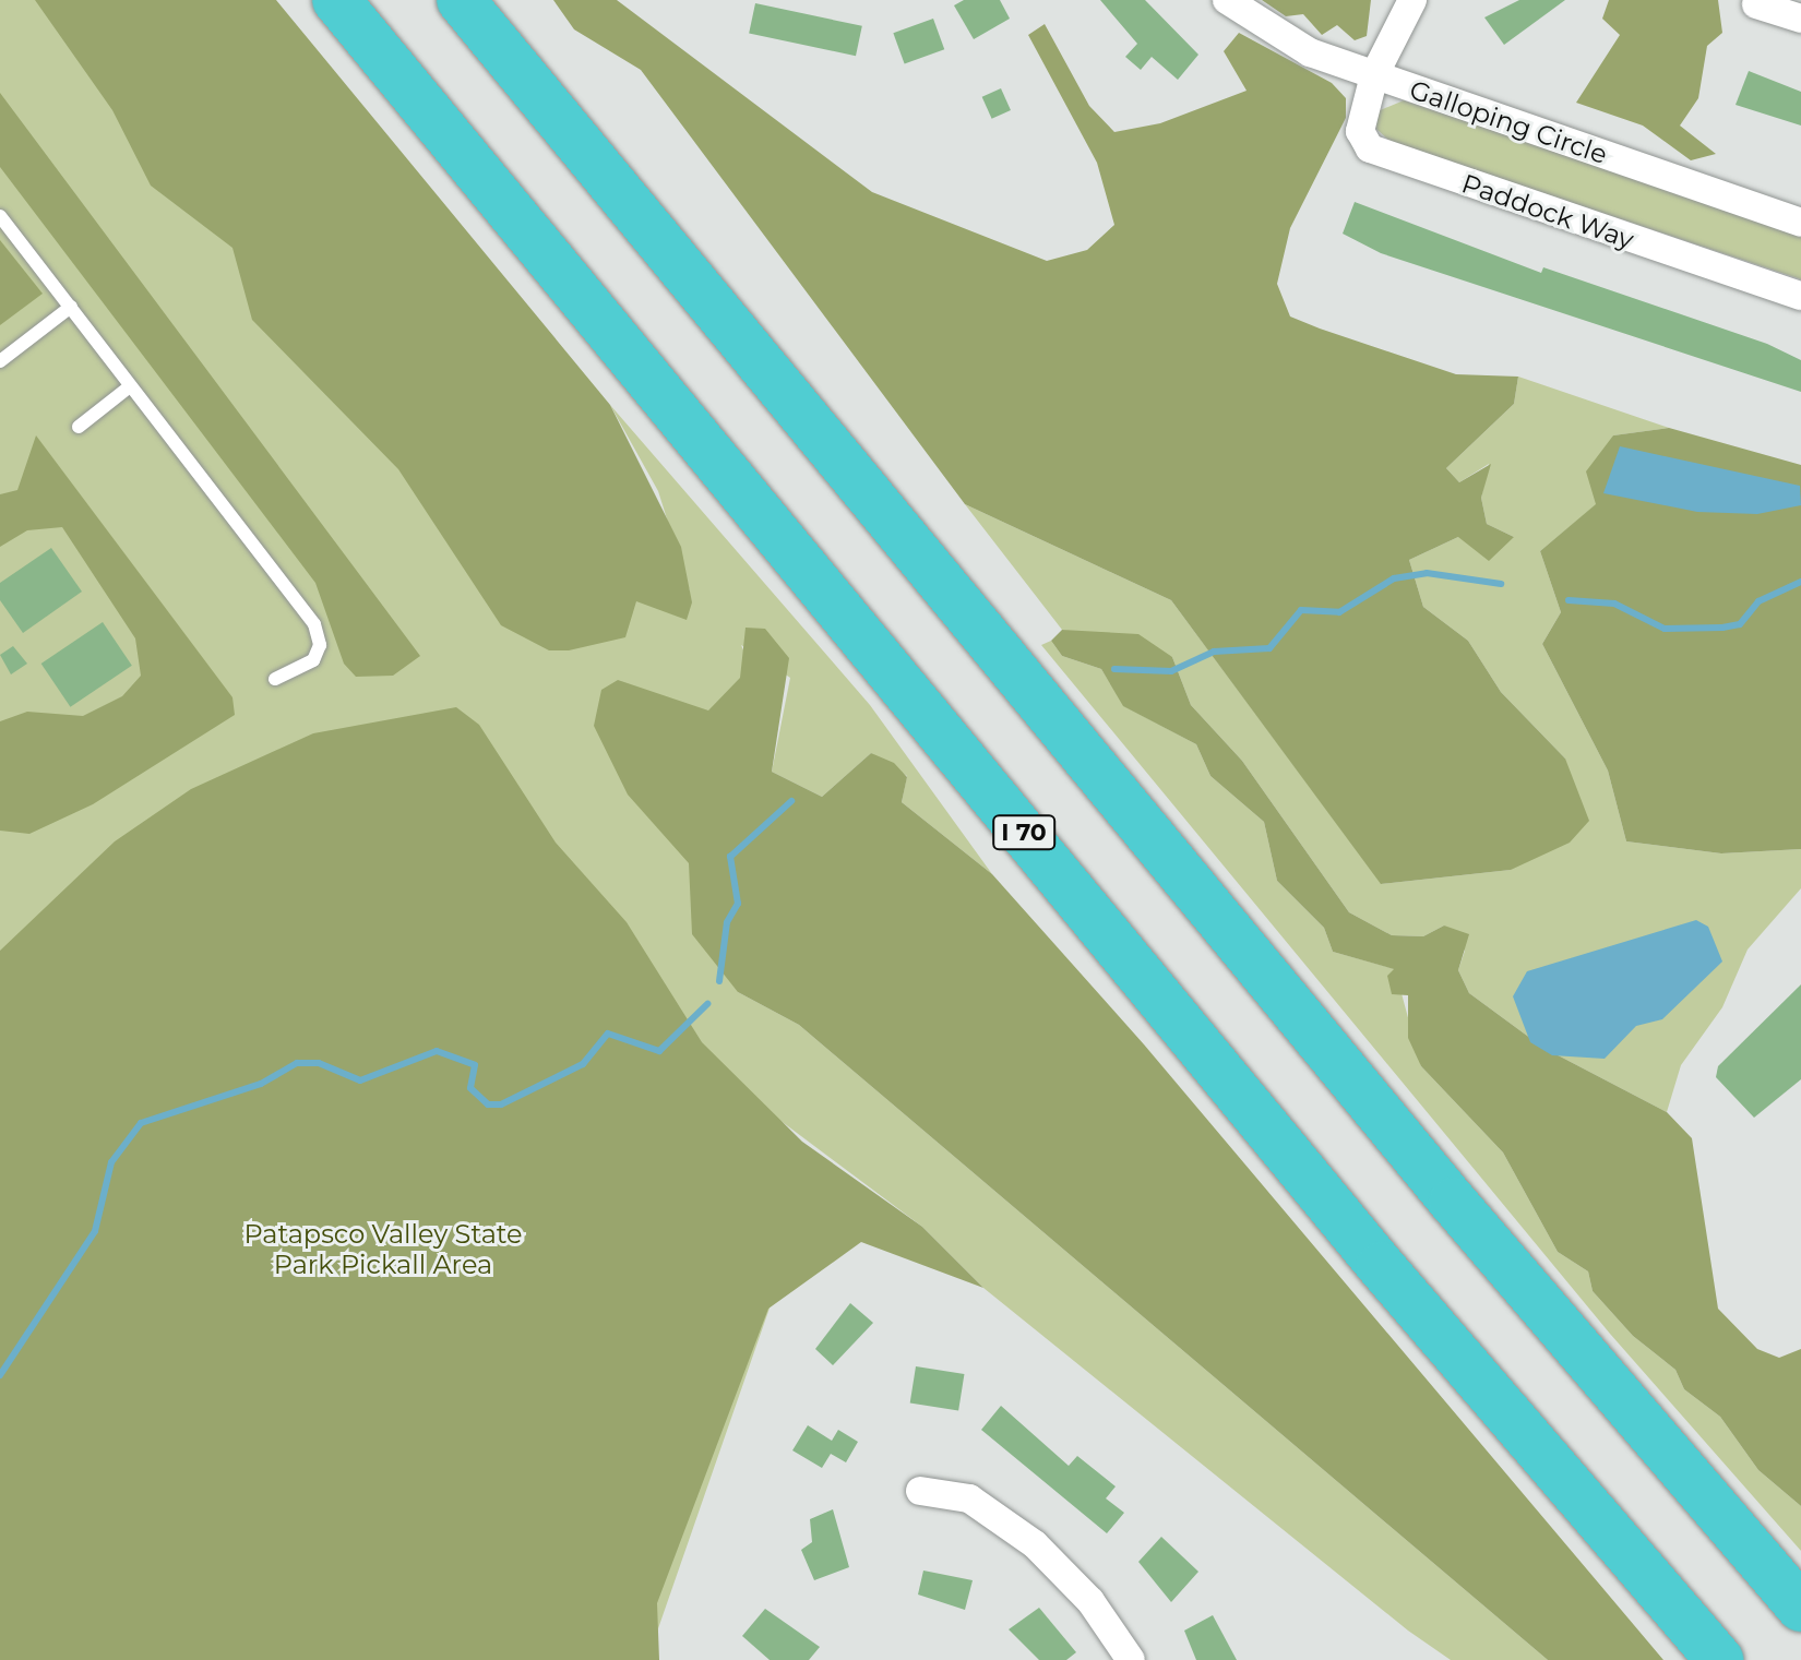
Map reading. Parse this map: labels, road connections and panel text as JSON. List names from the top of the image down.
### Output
{
  "streets": {
    "highway": ["I 70"],
    "street": ["Galloping Circle", "Paddock Way"]
  },
  "crossings": [
    ["Galloping Circle", "Paddock Way"]
  ],
  "parks": ["Patapsco Valley State Park Pickall Area"]
}
